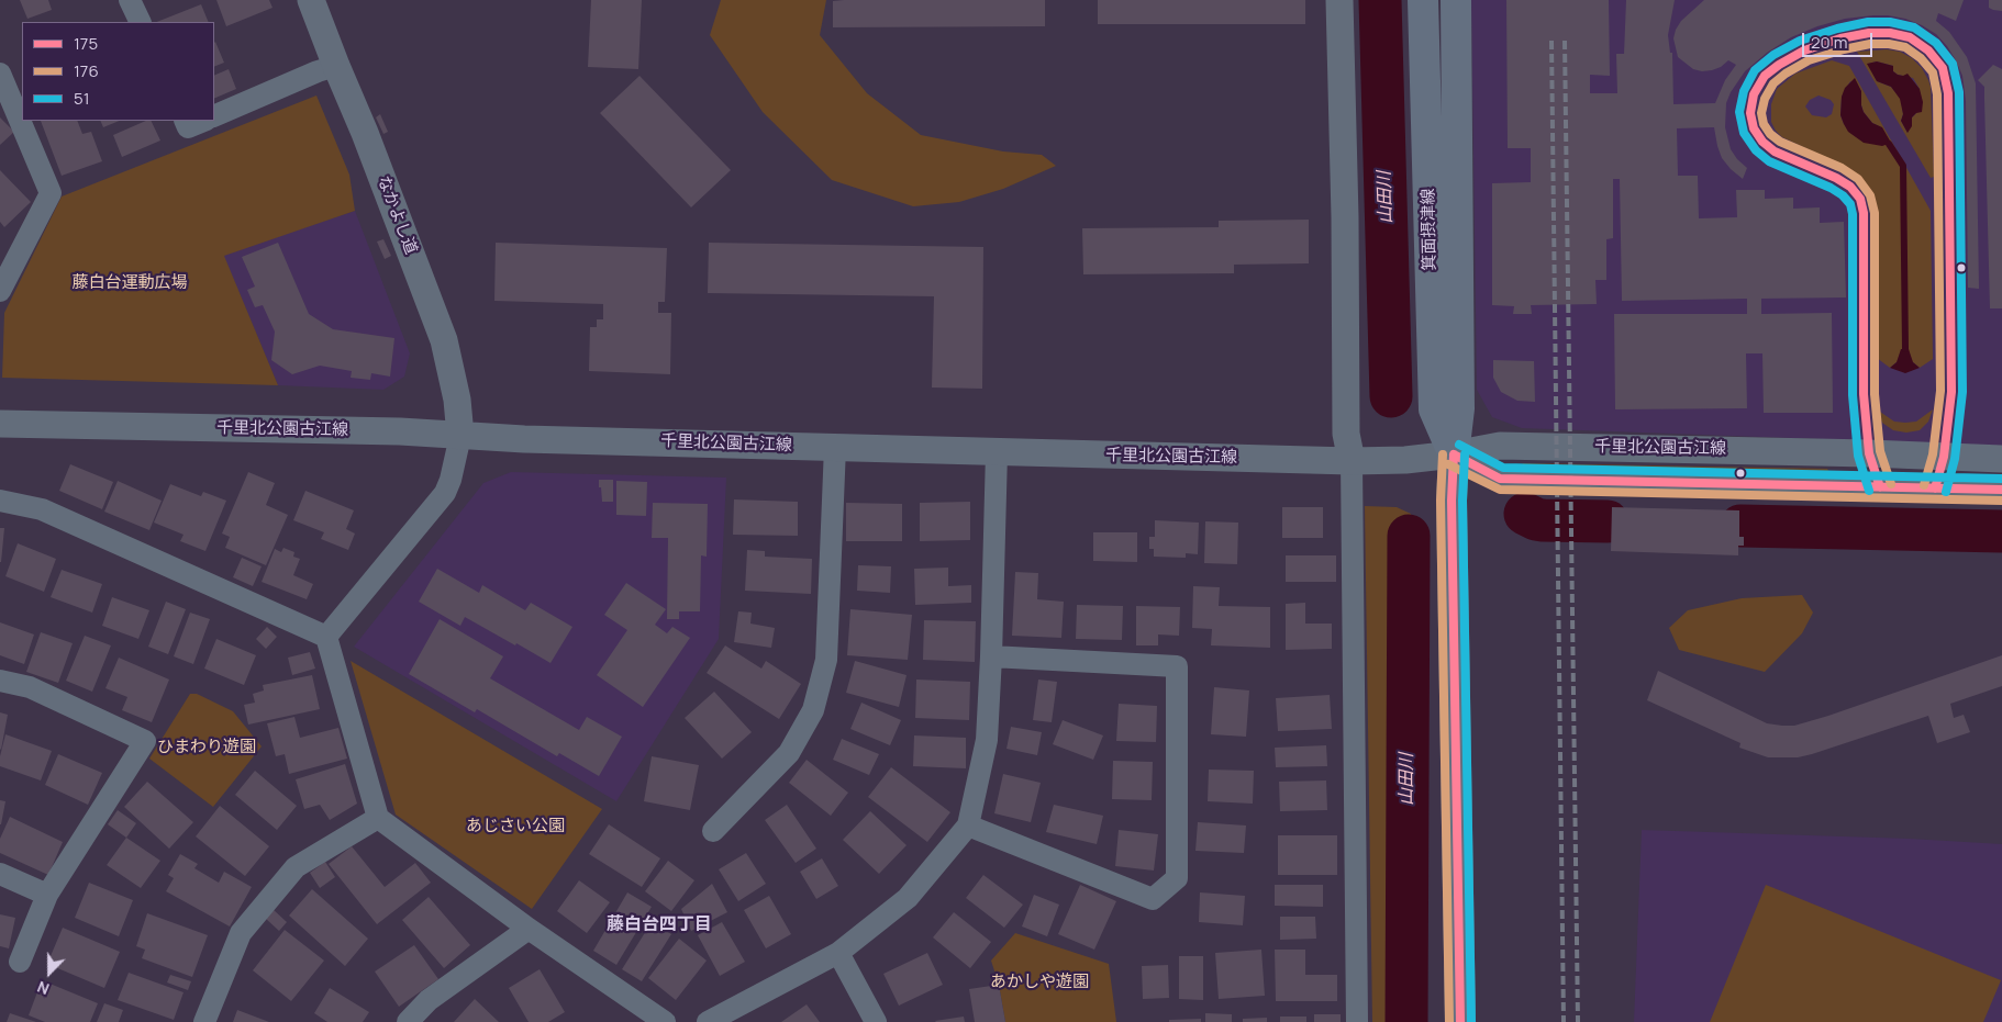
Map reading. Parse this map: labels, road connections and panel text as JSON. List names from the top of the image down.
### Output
{
  "streets": {
    "main road": ["箕面摂津線"],
    "street": ["なかよし道", "千里北公園古江線"]
  },
  "crossings": [
    ["なかよし道", "千里北公園古江線"],
    ["箕面摂津線", "千里北公園古江線"]
  ],
  "districts": ["藤白台四丁目"],
  "water": ["山田川"],
  "parks": [
    "藤白台運動広場",
    "ひまわり遊園",
    "あじさい公園",
    "あかしや遊園"
  ],
  "lines": ["transit line 51", "transit line 175", "transit line 176"],
  "legend": ["175", "176", "51"],
  "scale_bar": "20 m",
  "north": "bottom"
}
